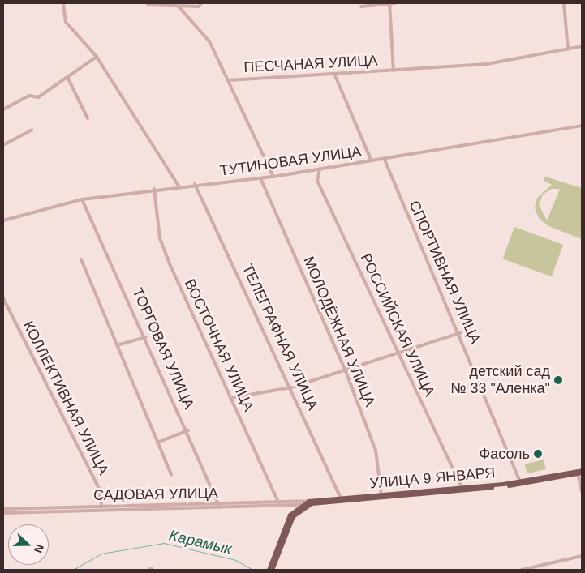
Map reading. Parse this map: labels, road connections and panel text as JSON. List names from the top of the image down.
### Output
{
  "streets": {
    "main road": ["УЛИЦА 9 ЯНВАРЯ"],
    "street": [
      "ПЕСЧАНАЯ УЛИЦА",
      "ТУТИНОВАЯ УЛИЦА",
      "СПОРТИВНАЯ УЛИЦА",
      "РОССИЙСКАЯ УЛИЦА",
      "МОЛОДЁЖНАЯ УЛИЦА",
      "ТЕЛЕГРАФНАЯ УЛИЦА",
      "ВОСТОЧНАЯ УЛИЦА",
      "ТОРГОВАЯ УЛИЦА",
      "КОЛЛЕКТИВНАЯ УЛИЦА",
      "САДОВАЯ УЛИЦА"
    ]
  },
  "crossings": [
    ["ТУТИНОВАЯ УЛИЦА", "СПОРТИВНАЯ УЛИЦА"],
    ["ТУТИНОВАЯ УЛИЦА", "РОССИЙСКАЯ УЛИЦА"],
    ["ТУТИНОВАЯ УЛИЦА", "МОЛОДЁЖНАЯ УЛИЦА"],
    ["ТУТИНОВАЯ УЛИЦА", "ТЕЛЕГРАФНАЯ УЛИЦА"],
    ["ТУТИНОВАЯ УЛИЦА", "ВОСТОЧНАЯ УЛИЦА"],
    ["ТУТИНОВАЯ УЛИЦА", "ТОРГОВАЯ УЛИЦА"],
    ["СПОРТИВНАЯ УЛИЦА", "УЛИЦА 9 ЯНВАРЯ"],
    ["РОССИЙСКАЯ УЛИЦА", "УЛИЦА 9 ЯНВАРЯ"],
    ["МОЛОДЁЖНАЯ УЛИЦА", "УЛИЦА 9 ЯНВАРЯ"],
    ["ТЕЛЕГРАФНАЯ УЛИЦА", "УЛИЦА 9 ЯНВАРЯ"],
    ["ВОСТОЧНАЯ УЛИЦА", "САДОВАЯ УЛИЦА"],
    ["ТОРГОВАЯ УЛИЦА", "САДОВАЯ УЛИЦА"],
    ["КОЛЛЕКТИВНАЯ УЛИЦА", "САДОВАЯ УЛИЦА"],
    ["УЛИЦА 9 ЯНВАРЯ", "САДОВАЯ УЛИЦА"]
  ],
  "water": ["Карамык"],
  "places": ["детский сад № 33 \"Аленка\"", "Фасоль"],
  "north": "right"
}
